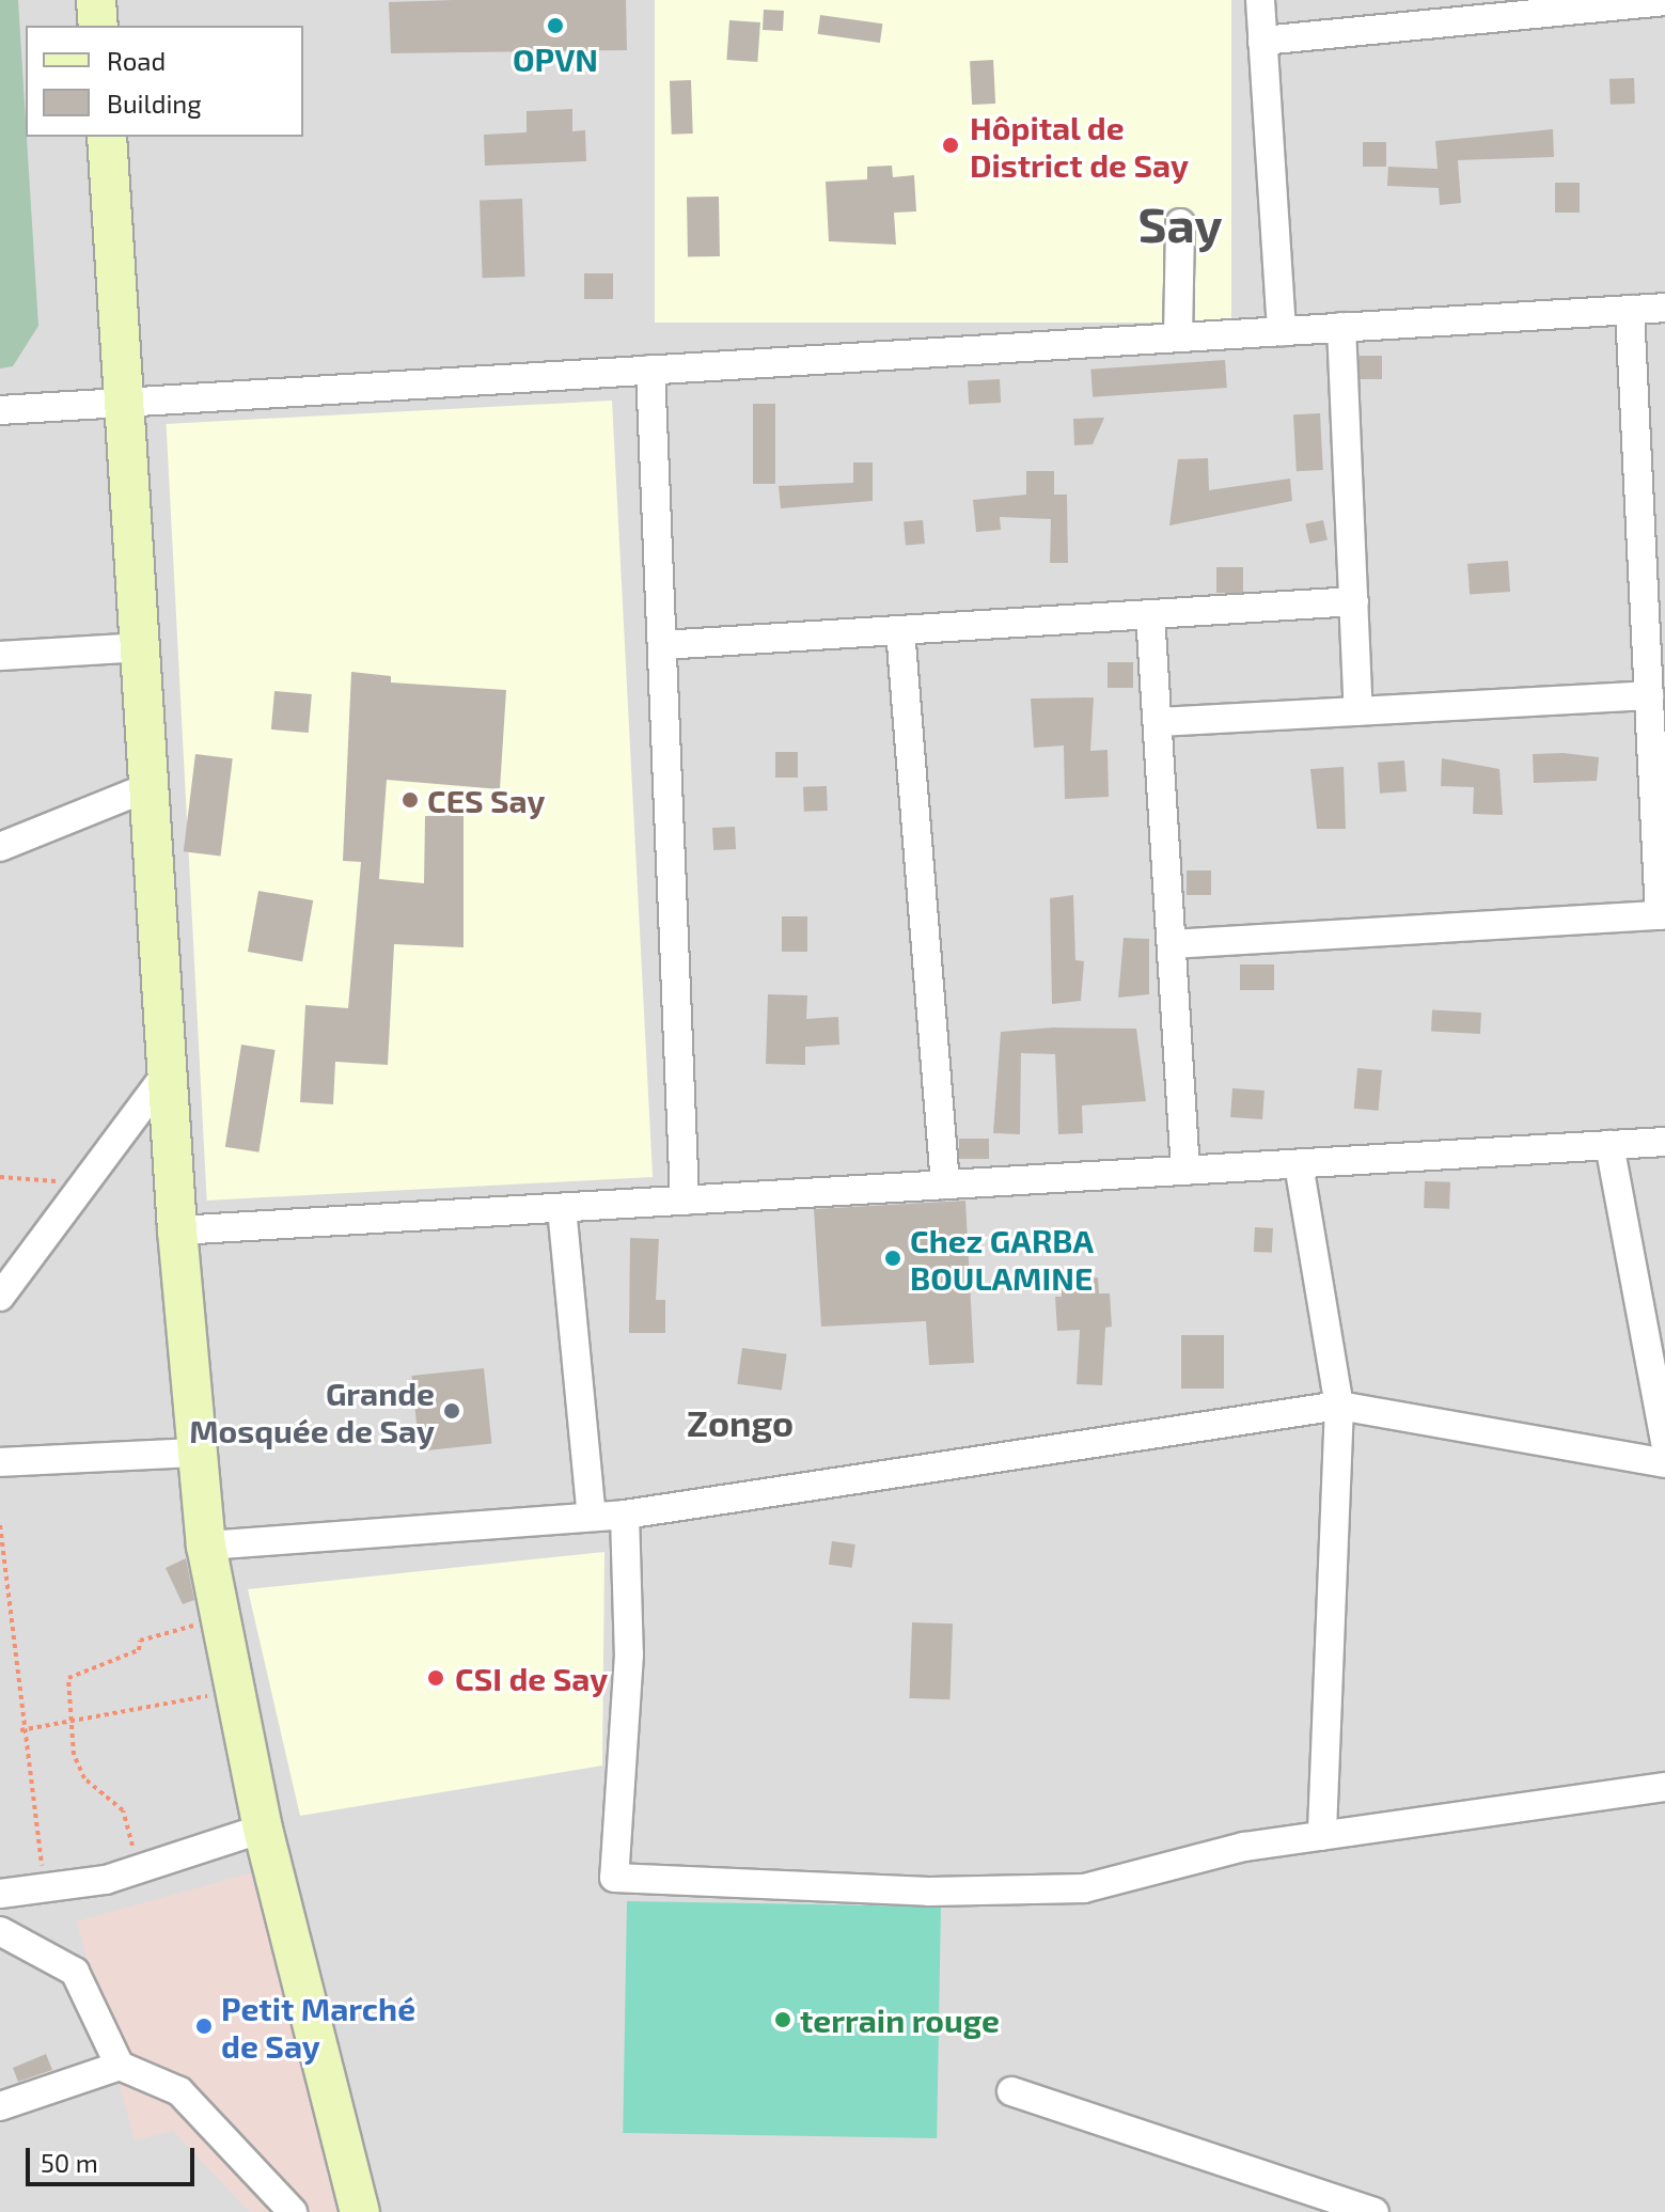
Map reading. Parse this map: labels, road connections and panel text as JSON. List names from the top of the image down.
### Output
{
  "districts": ["Say", "Zongo"],
  "places": [
    "OPVN",
    "Hôpital de District de Say",
    "CES Say",
    "Chez GARBA BOULAMINE",
    "Grande Mosquée de Say",
    "CSI de Say",
    "terrain rouge",
    "Petit Marché de Say"
  ],
  "legend": ["Road", "Building"],
  "scale_bar": "50 m"
}
